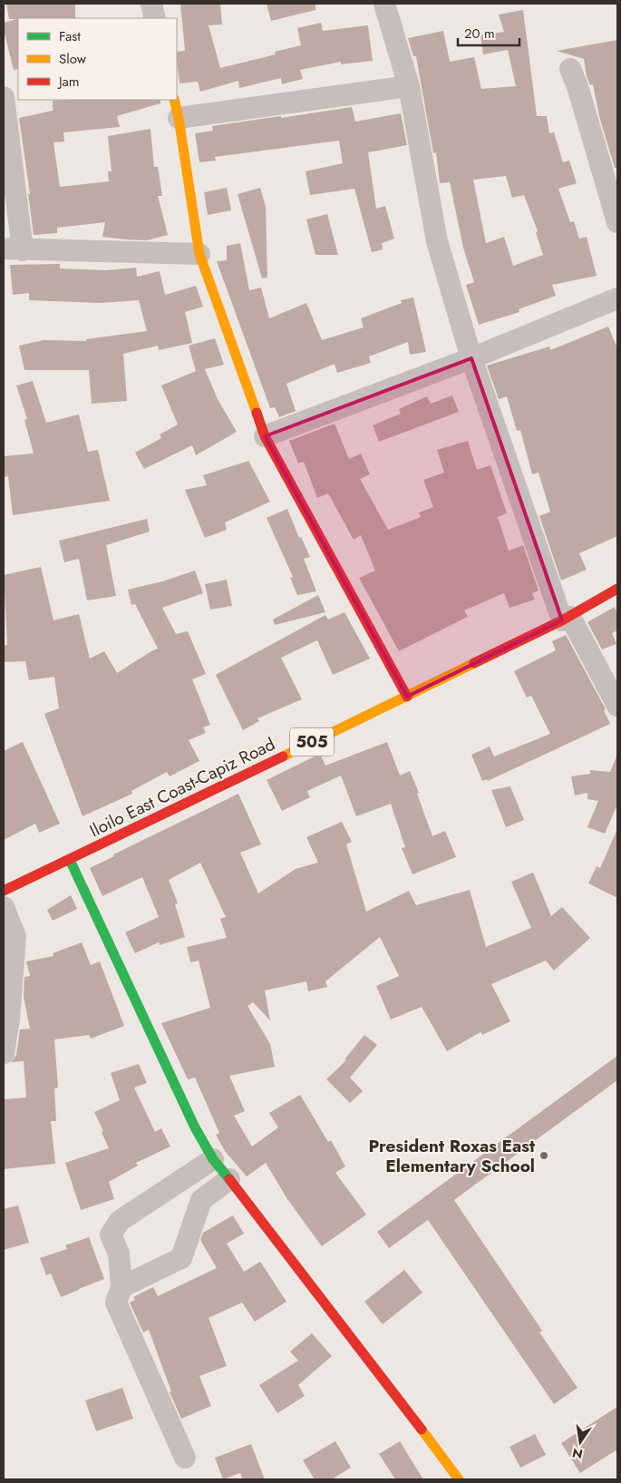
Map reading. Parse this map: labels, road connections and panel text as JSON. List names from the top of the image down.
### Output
{
  "streets": {
    "street": ["505", "Iloilo East Coast-Capiz Road"]
  },
  "places": ["President Roxas East Elementary School"],
  "legend": ["Fast", "Slow", "Jam"],
  "scale_bar": "20 m",
  "north": "bottom"
}
